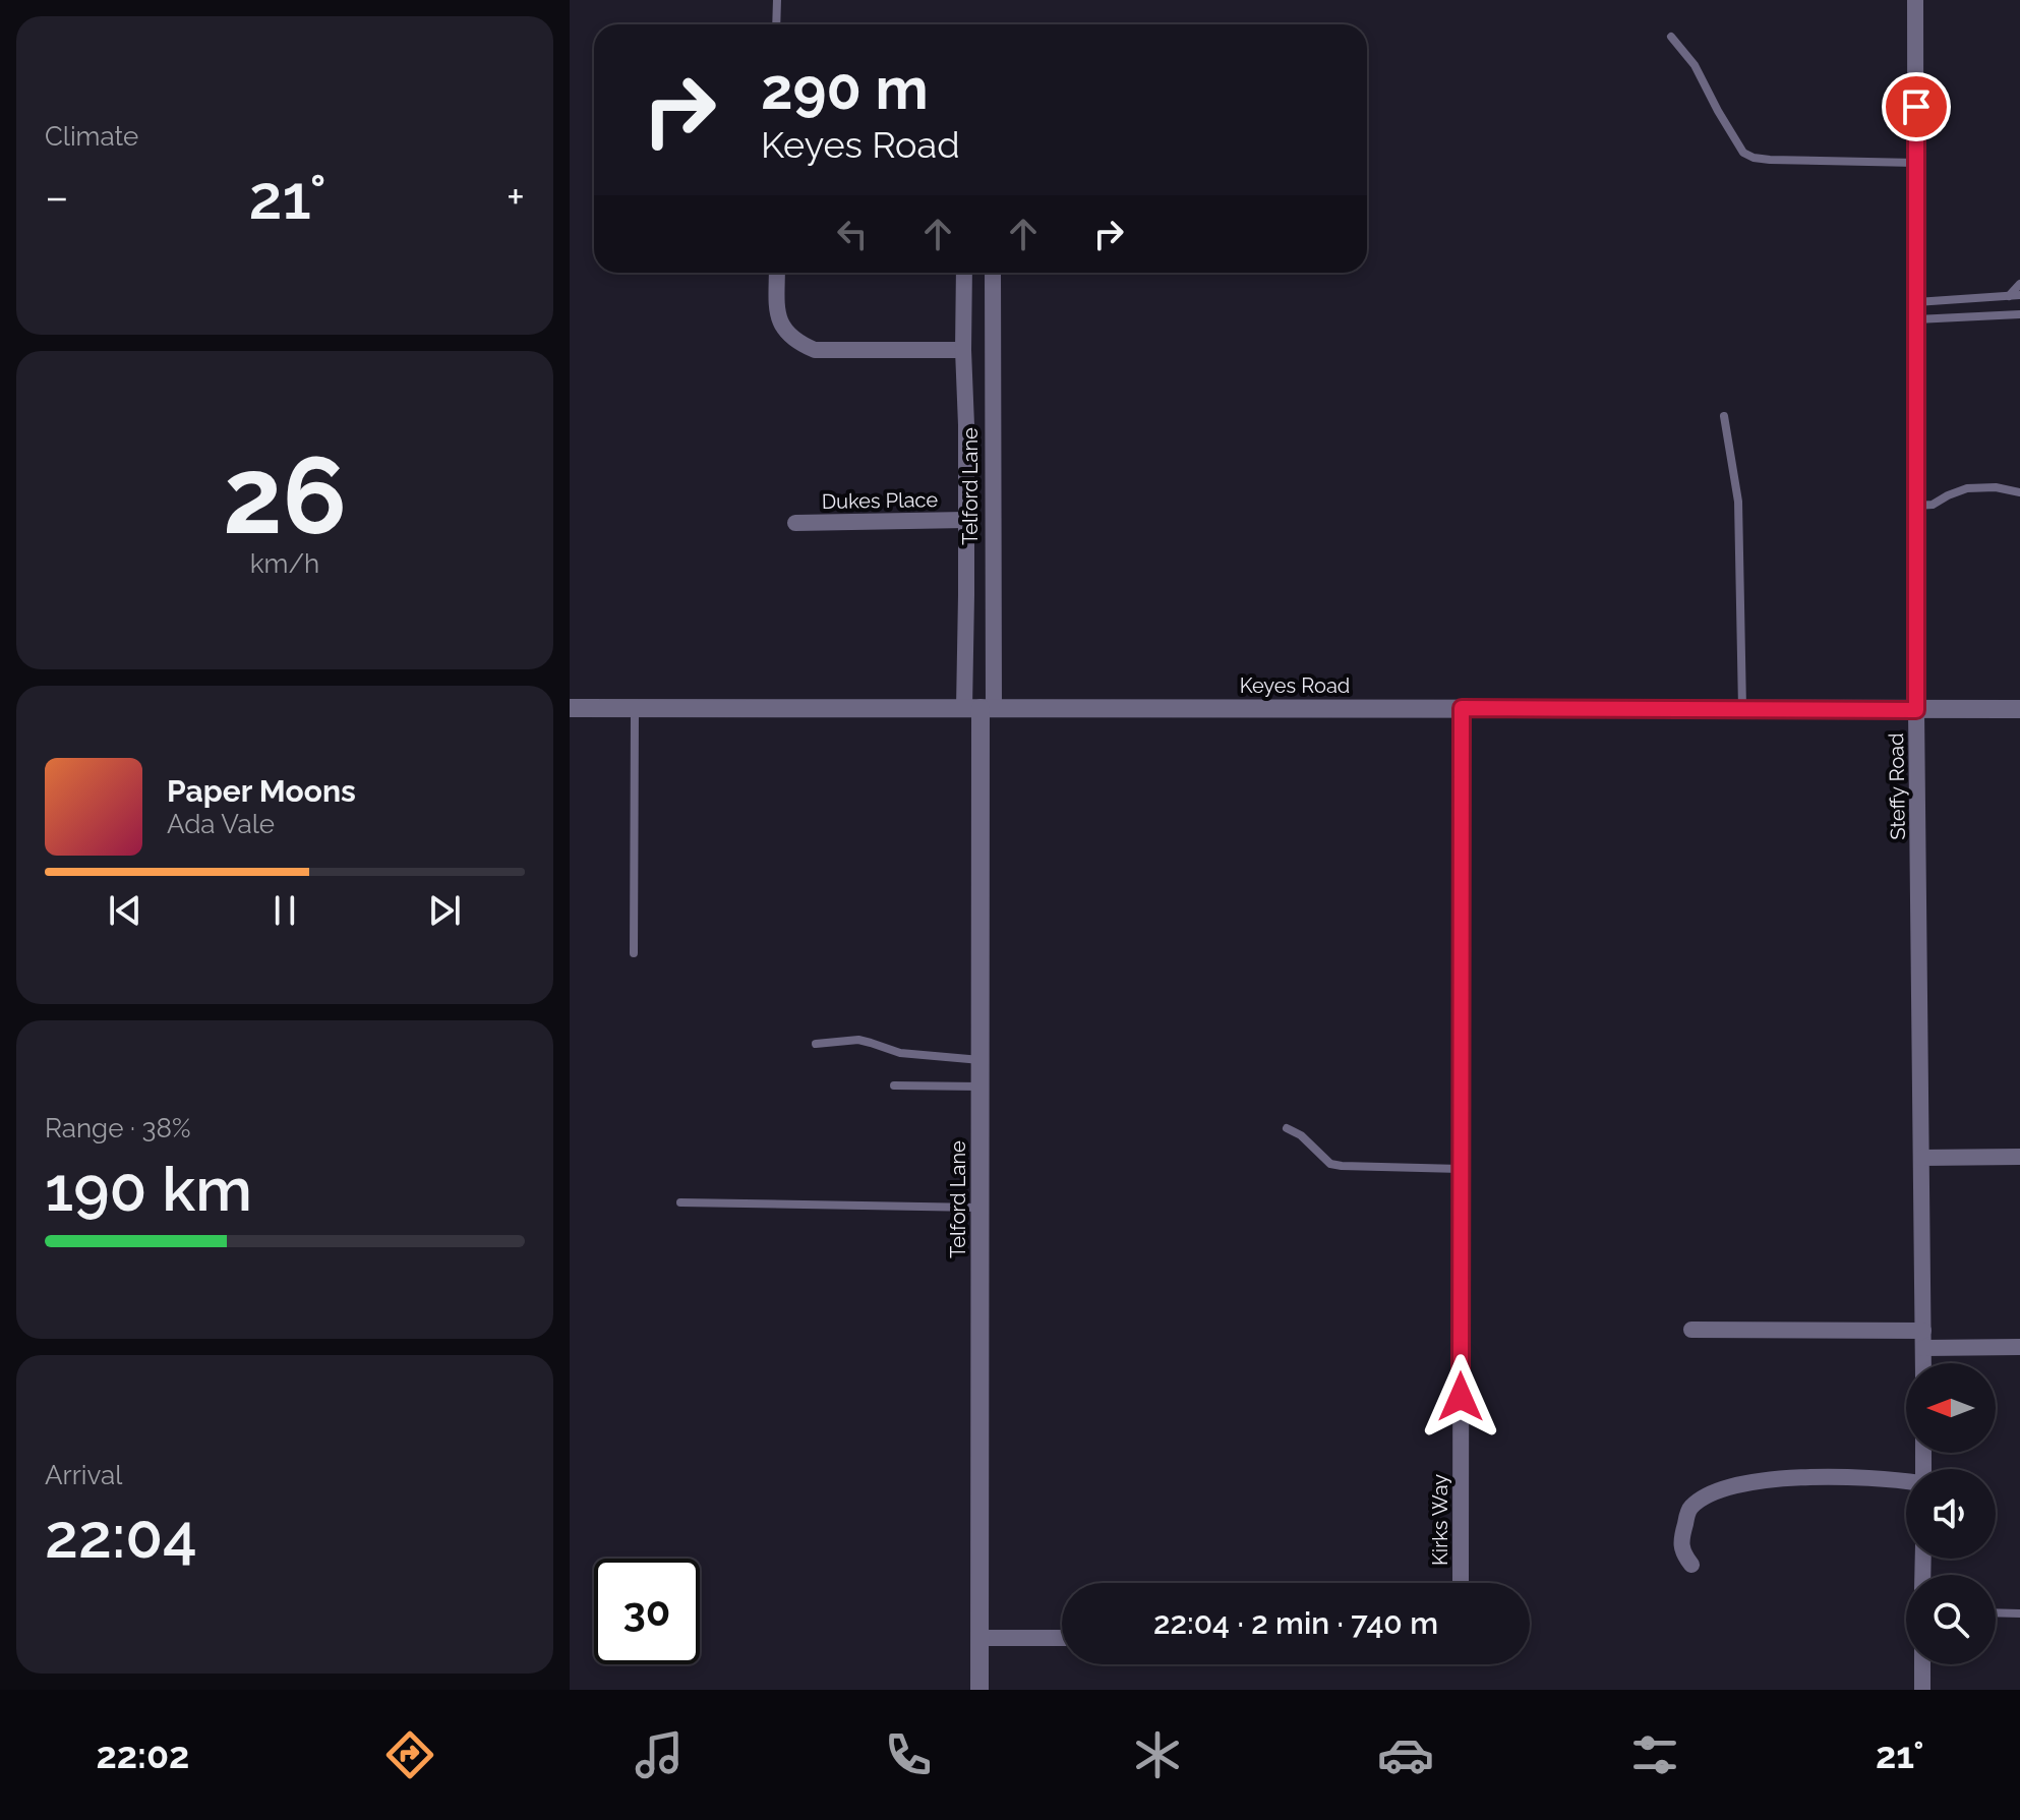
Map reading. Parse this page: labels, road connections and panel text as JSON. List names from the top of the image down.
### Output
{
  "streets": {
    "street": [
      "Telford Lane",
      "Dukes Place",
      "Keyes Road",
      "Steffy Road",
      "Kirks Way"
    ]
  },
  "crossings": [
    ["Telford Lane", "Dukes Place"],
    ["Telford Lane", "Keyes Road"],
    ["Keyes Road", "Steffy Road"],
    ["Keyes Road", "Kirks Way"]
  ],
  "north": "left",
  "page": {
    "tile": [
      "Climate",
      ["26", "km/h"],
      ["Range · 38%", "190 km"],
      ["Arrival", "22:04"]
    ],
    "turn": ["290 m", "Keyes Road"],
    "heat": ["−", "21°", "+"],
    "song": ["Paper Moons", "Ada Vale"],
    "limit": "30",
    "trip": "22:04 · 2 min · 740 m",
    "tabs": ["22:02", "21°"]
  }
}
